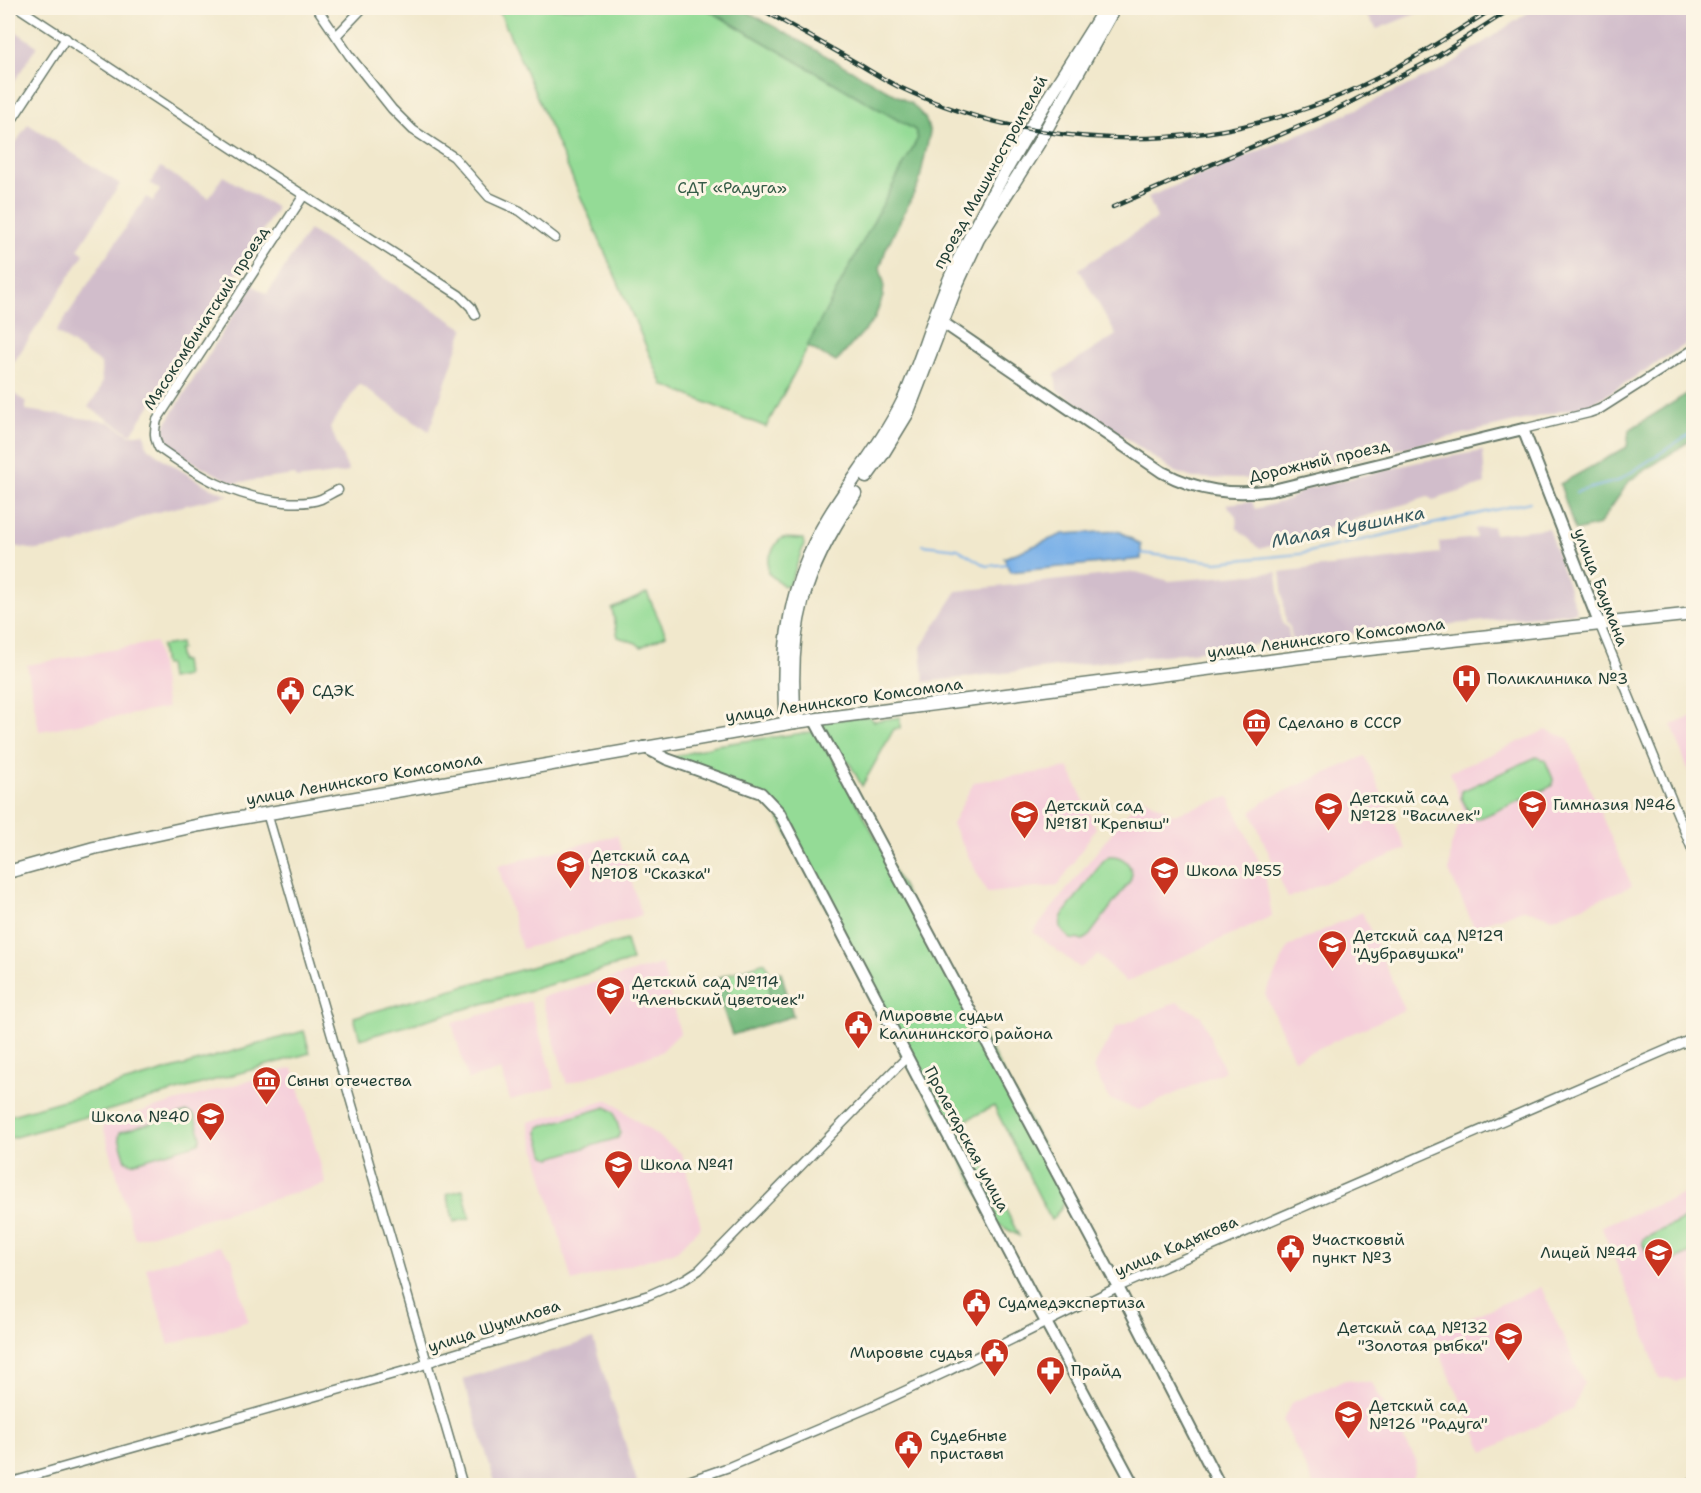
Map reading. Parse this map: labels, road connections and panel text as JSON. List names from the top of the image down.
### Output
{
  "streets": {
    "main road": ["проезд Машиностроителей", "улица Ленинского Комсомола"],
    "street": [
      "Мясокомбинатский проезд",
      "Дорожный проезд",
      "улица Баумана",
      "Пролетарская улица",
      "улица Кадыкова",
      "улица Шумилова"
    ]
  },
  "crossings": [
    ["проезд Машиностроителей", "Дорожный проезд"],
    ["проезд Машиностроителей", "улица Ленинского Комсомола"],
    ["Дорожный проезд", "улица Баумана"],
    ["улица Баумана", "улица Ленинского Комсомола"],
    ["улица Ленинского Комсомола", "Пролетарская улица"],
    ["Пролетарская улица", "улица Кадыкова"],
    ["Пролетарская улица", "улица Шумилова"]
  ],
  "water": ["Малая Кувшинка"],
  "parks": ["СДТ «Радуга»"],
  "places": {
    "hospital": ["Поликлиника №3"],
    "public building": [
      "СДЭК",
      "Мировые судьи Калининского района",
      "Участковый пункт №3",
      "Судмедэкспертиза",
      "Мировые судья",
      "Судебные приставы"
    ],
    "museum": ["Сделано в СССР", "Сыны отечества"],
    "school or university": [
      "Гимназия №46",
      "Детский сад №128 \"Василек\"",
      "Детский сад №181 \"Крепыш\"",
      "Детский сад №108 \"Сказка\"",
      "Школа №55",
      "Детский сад №129 \"Дубравушка\"",
      "Детский сад №114 \"Аленьский цветочек\"",
      "Школа №40",
      "Школа №41",
      "Лицей №44",
      "Детский сад №132 \"Золотая рыбка\"",
      "Детский сад №126 \"Радуга\""
    ],
    "pharmacy": ["Прайд"]
  }
}
